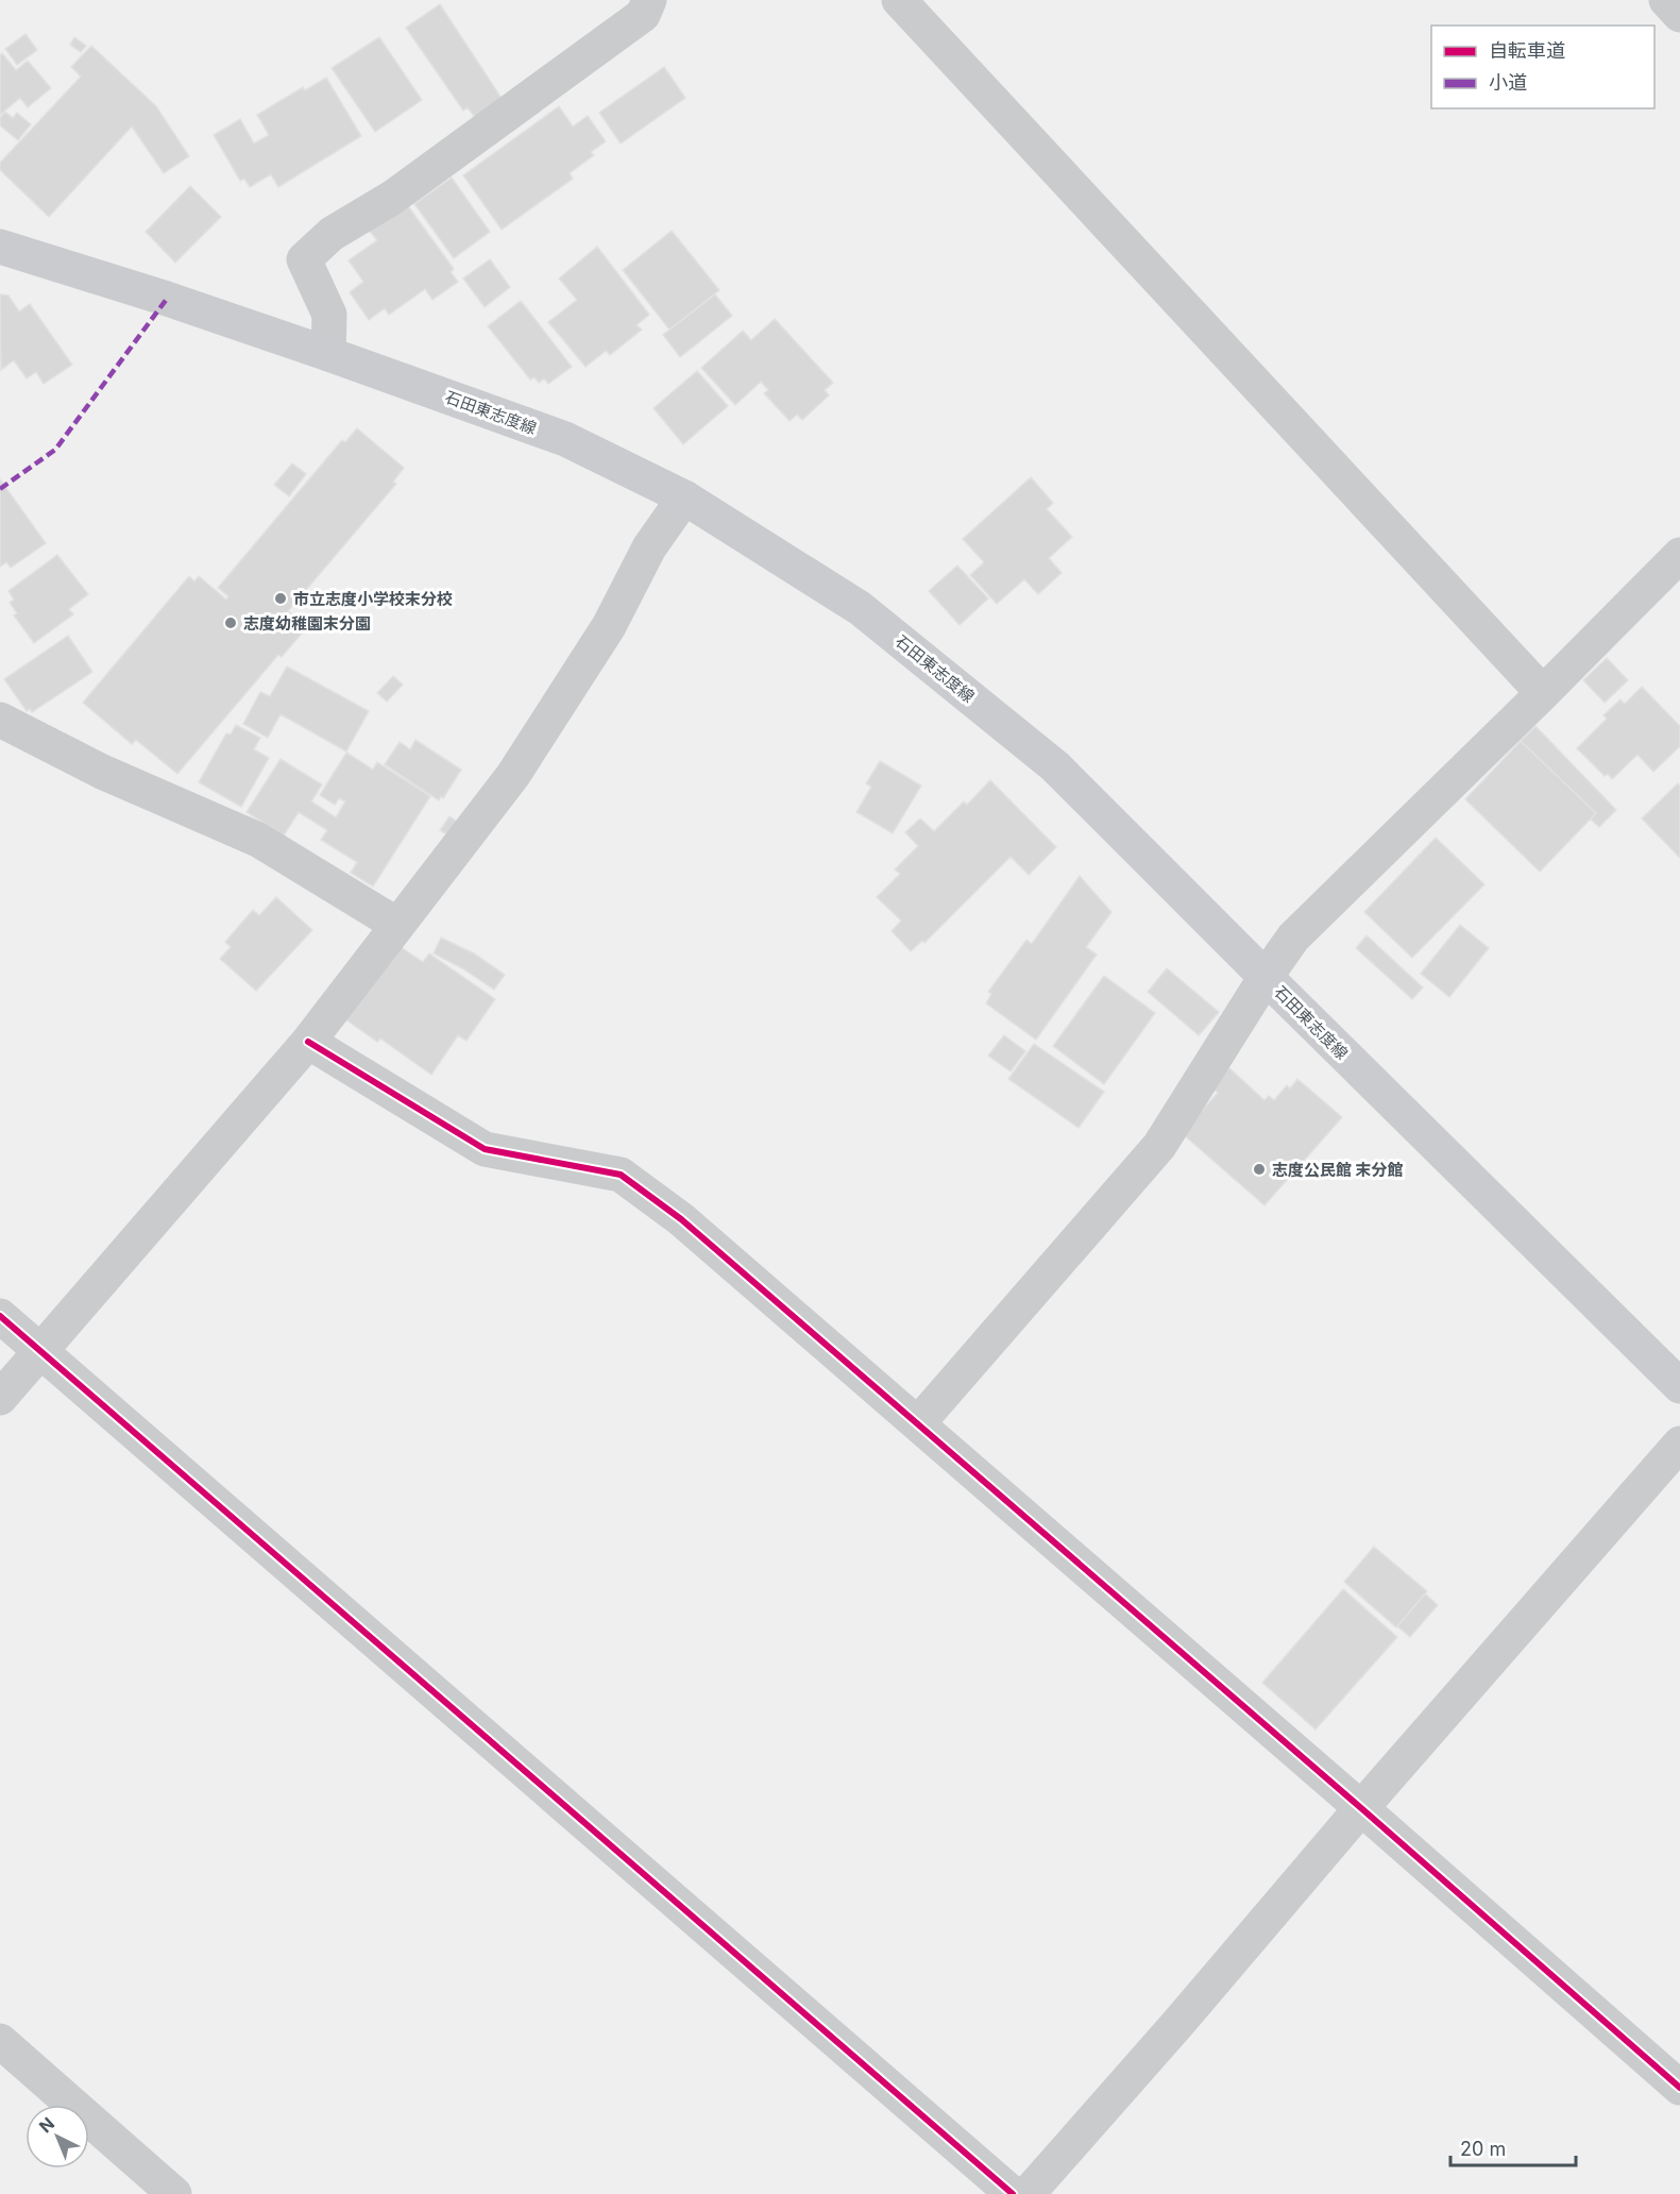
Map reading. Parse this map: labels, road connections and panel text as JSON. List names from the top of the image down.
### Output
{
  "streets": {
    "main road": ["石田東志度線"]
  },
  "places": ["市立志度小学校末分校", "志度幼稚園末分園", "志度公民館 末分館"],
  "legend": ["自転車道", "小道"],
  "scale_bar": "20 m",
  "north": "top left"
}
